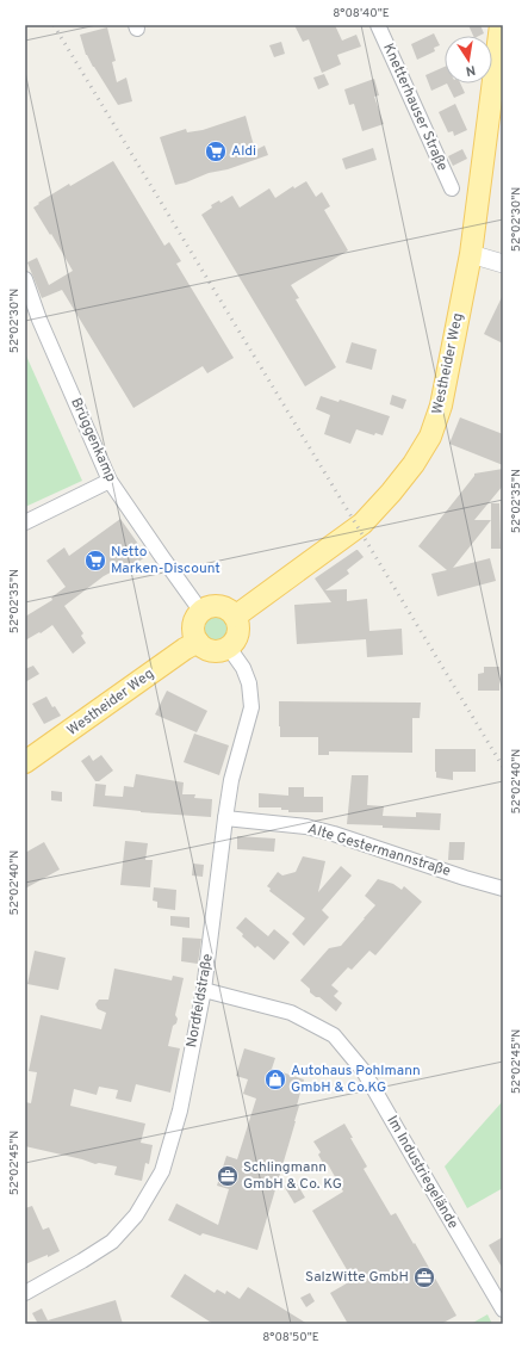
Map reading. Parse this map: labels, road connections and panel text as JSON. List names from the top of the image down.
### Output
{
  "streets": {
    "main road": ["Westheider Weg"],
    "street": [
      "Knetterhauser Straße",
      "Brüggenkamp",
      "Alte Gestermannstraße",
      "Nordfeldstraße",
      "Im Industriegelände"
    ]
  },
  "crossings": [
    ["Westheider Weg", "Brüggenkamp"],
    ["Westheider Weg", "Nordfeldstraße"],
    ["Brüggenkamp", "Nordfeldstraße"],
    ["Alte Gestermannstraße", "Nordfeldstraße"],
    ["Nordfeldstraße", "Im Industriegelände"]
  ],
  "places": {
    "supermarket": ["Aldi", "Netto Marken-Discount"],
    "shop": ["Autohaus Pohlmann GmbH & Co.KG"],
    "office": ["Schlingmann GmbH & Co. KG", "SalzWitte GmbH"]
  },
  "north": "bottom",
  "coordinates": [
    "8°08'40\"E",
    "52°02'30\"N",
    "52°02'35\"N",
    "52°02'40\"N",
    "52°02'45\"N",
    "8°08'50\"E"
  ]
}
